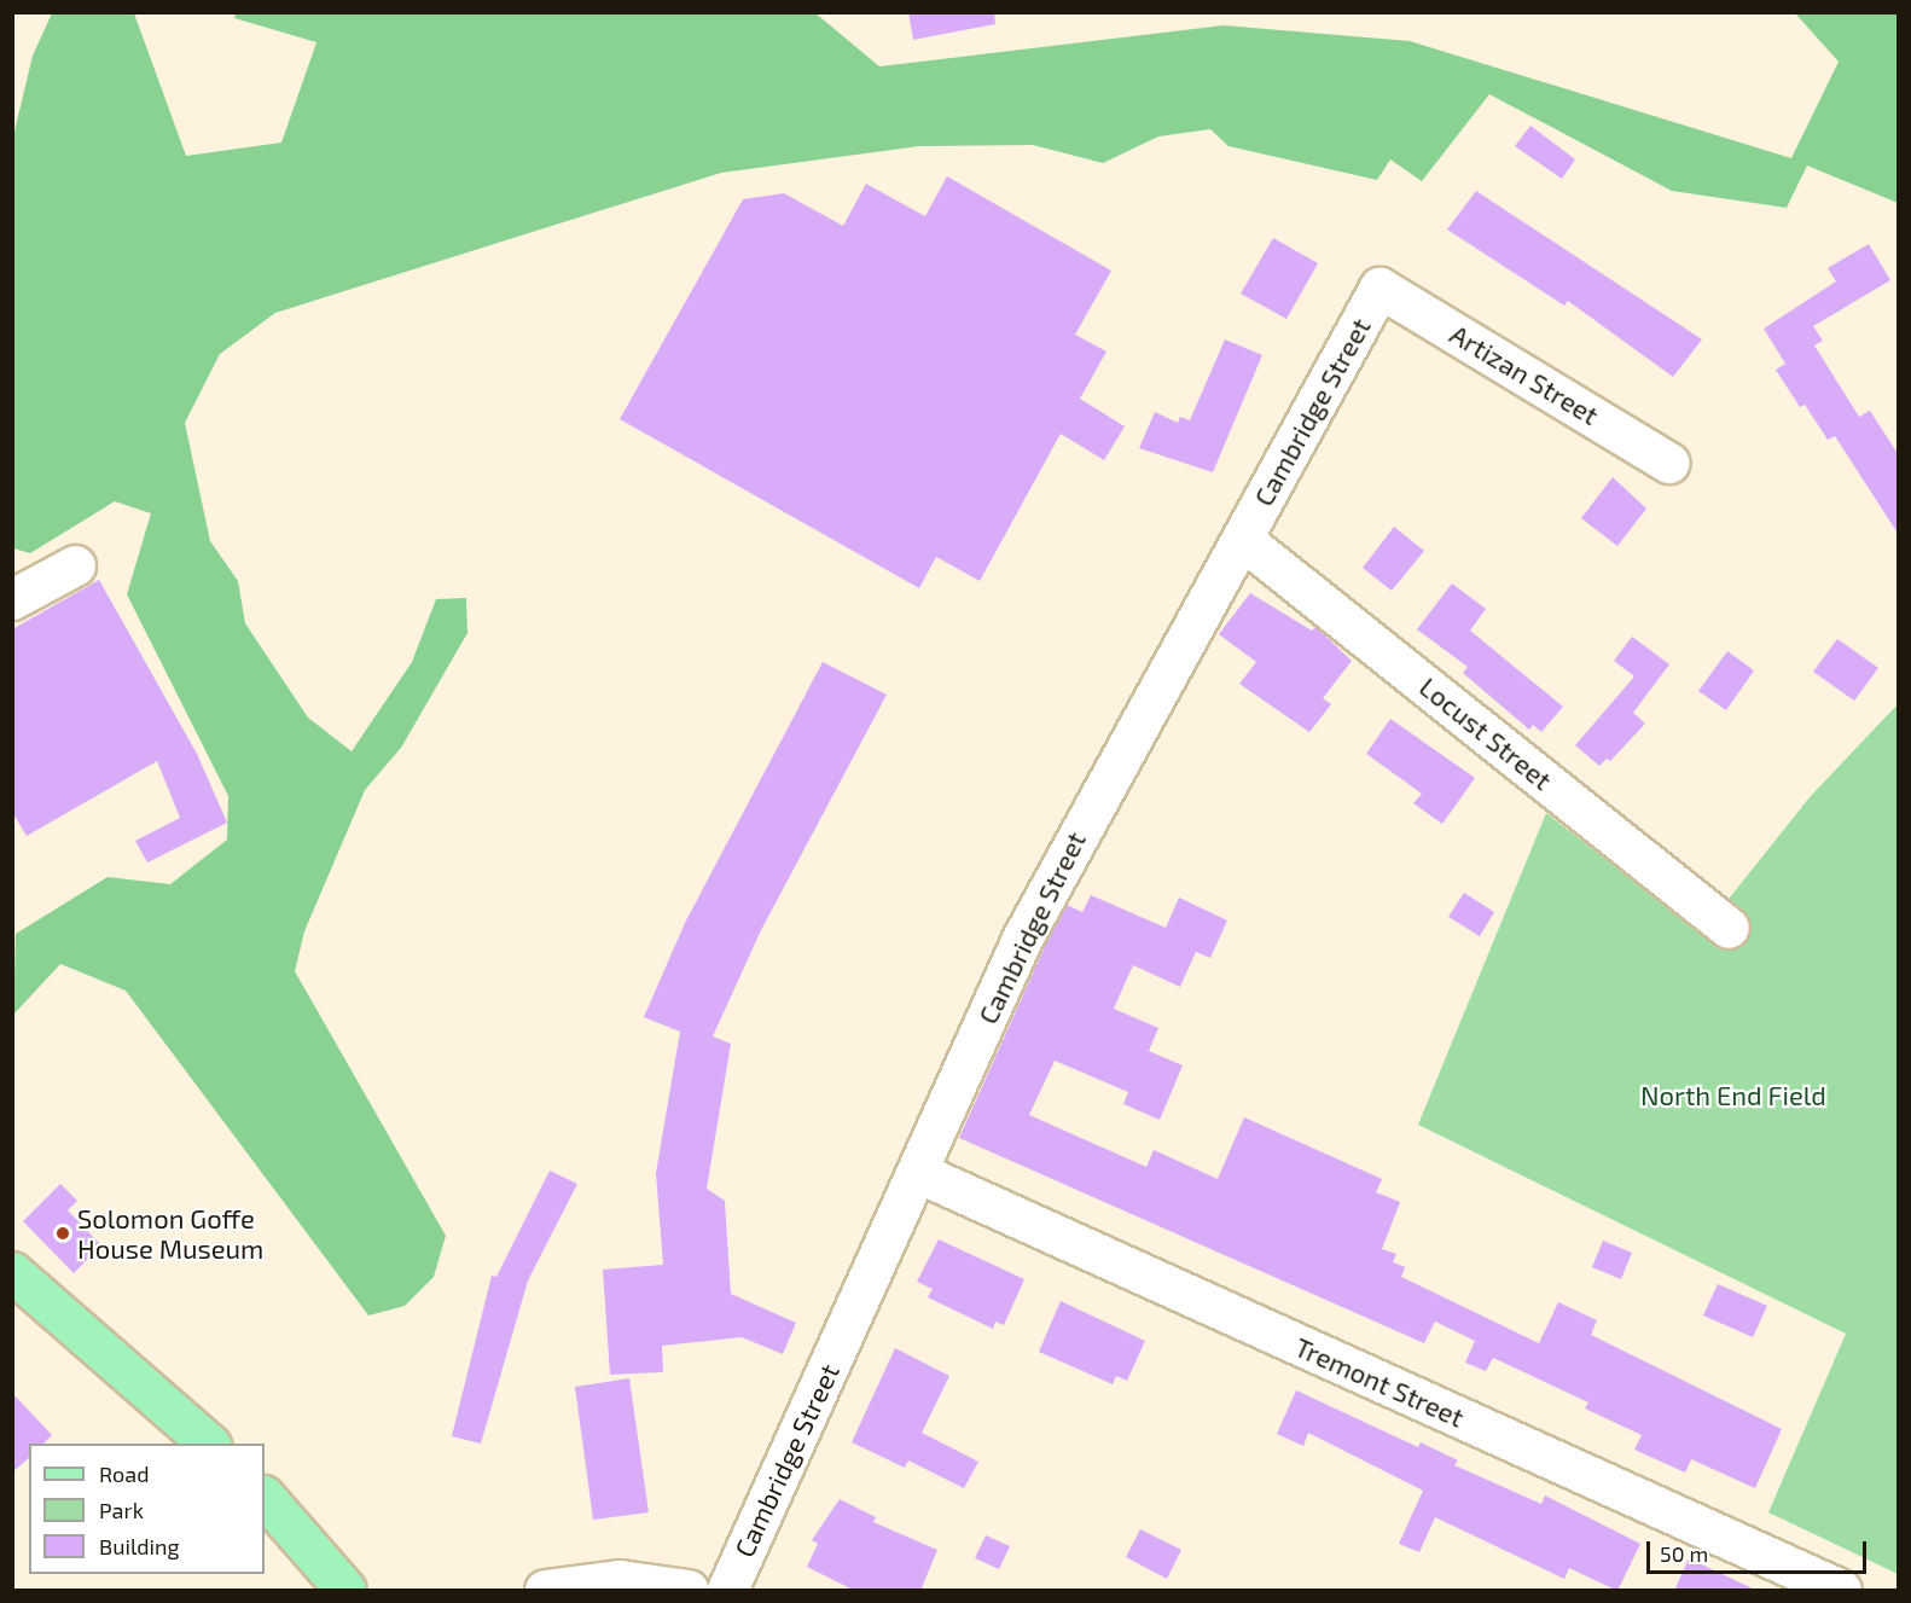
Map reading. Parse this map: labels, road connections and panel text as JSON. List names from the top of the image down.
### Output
{
  "streets": {
    "street": [
      "Artizan Street",
      "Cambridge Street",
      "Locust Street",
      "Tremont Street"
    ]
  },
  "crossings": [
    ["Artizan Street", "Cambridge Street"],
    ["Cambridge Street", "Locust Street"],
    ["Cambridge Street", "Tremont Street"]
  ],
  "parks": ["North End Field"],
  "places": ["Solomon Goffe House Museum"],
  "legend": ["Road", "Park", "Building"],
  "scale_bar": "50 m"
}
